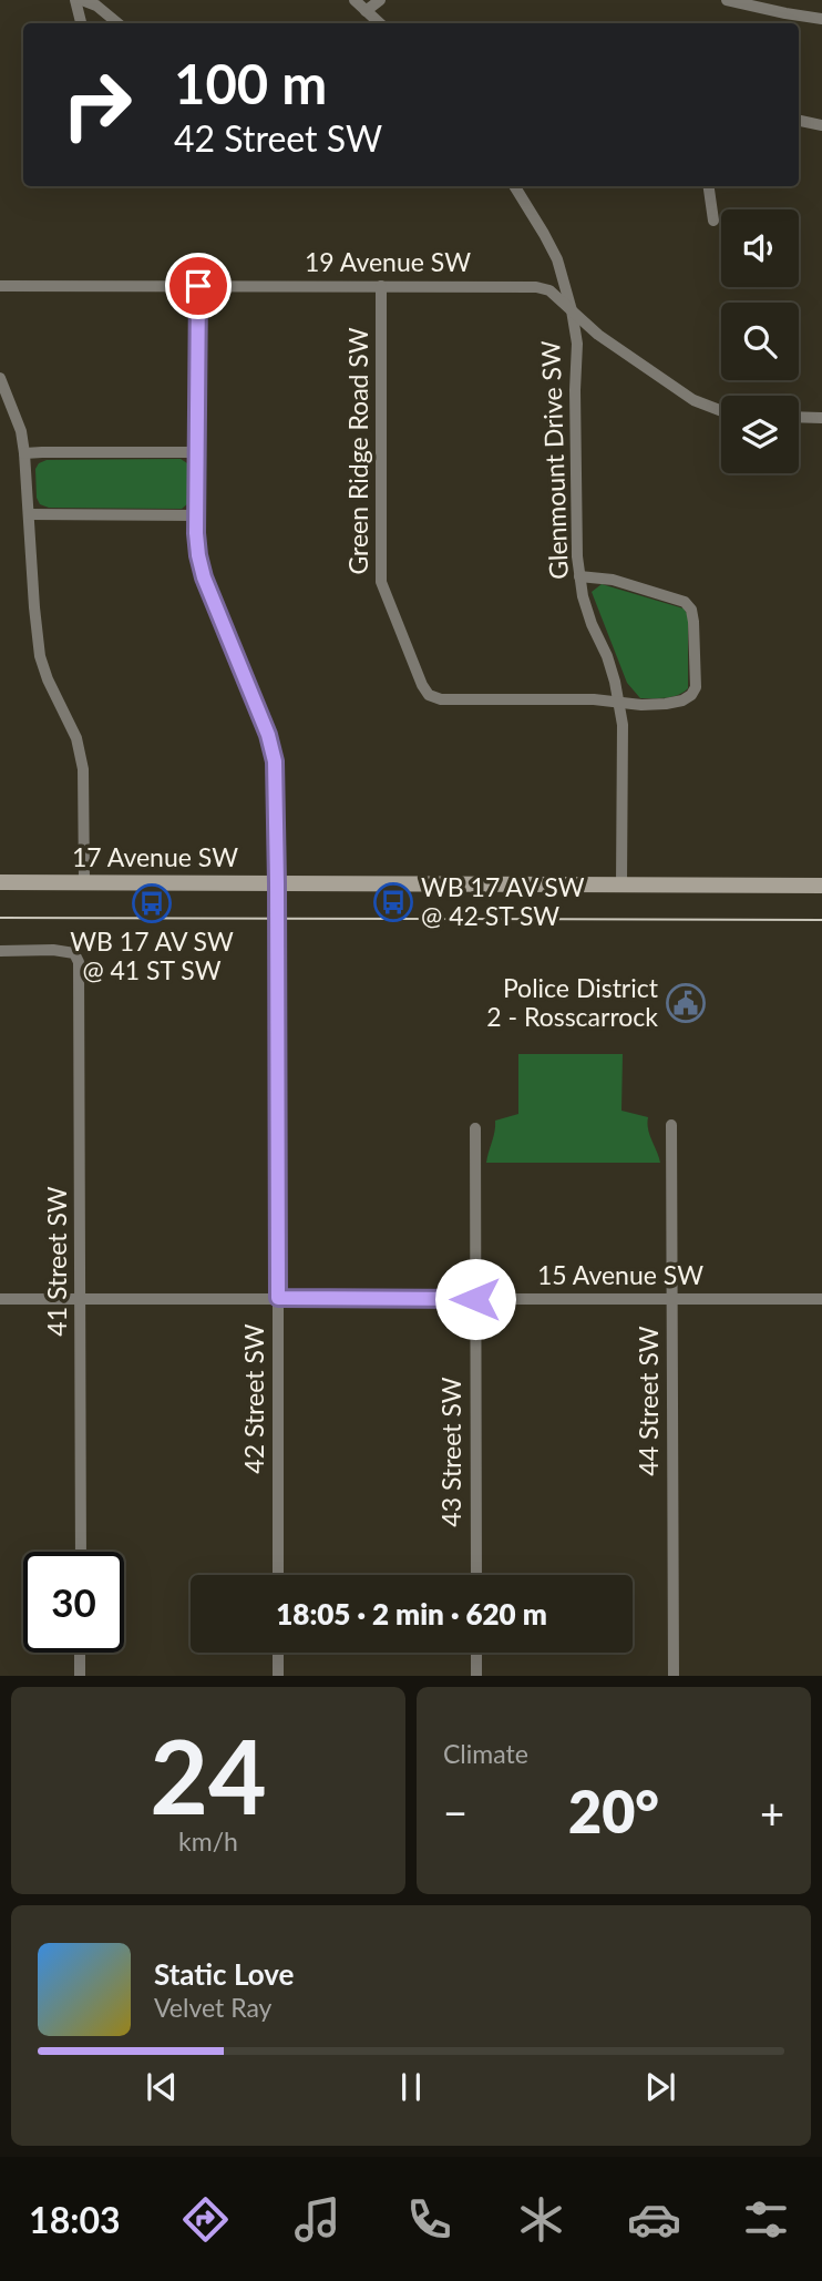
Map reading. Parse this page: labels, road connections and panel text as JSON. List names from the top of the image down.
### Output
{
  "streets": {
    "main road": ["17 Avenue SW"],
    "street": [
      "19 Avenue SW",
      "Green Ridge Road SW",
      "Glenmount Drive SW",
      "41 Street SW",
      "15 Avenue SW",
      "42 Street SW",
      "44 Street SW",
      "43 Street SW"
    ]
  },
  "crossings": [
    ["19 Avenue SW", "Green Ridge Road SW"],
    ["19 Avenue SW", "Glenmount Drive SW"],
    ["19 Avenue SW", "42 Street SW"],
    ["Green Ridge Road SW", "Glenmount Drive SW"],
    ["Glenmount Drive SW", "17 Avenue SW"],
    ["17 Avenue SW", "42 Street SW"],
    ["41 Street SW", "15 Avenue SW"],
    ["15 Avenue SW", "42 Street SW"],
    ["15 Avenue SW", "44 Street SW"],
    ["15 Avenue SW", "43 Street SW"]
  ],
  "places": {
    "bus stop": ["WB 17 AV SW @ 42 ST SW", "WB 17 AV SW @ 41 ST SW"],
    "public building": ["Police District 2 - Rosscarrock"]
  },
  "page": {
    "turn": ["100 m", "42 Street SW"],
    "limit": "30",
    "trip": "18:05 · 2 min · 620 m",
    "tile": [
      ["24", "km/h"],
      "Climate"
    ],
    "heat": ["−", "20°", "+"],
    "song": ["Static Love", "Velvet Ray"],
    "tabs": "18:03"
  }
}
